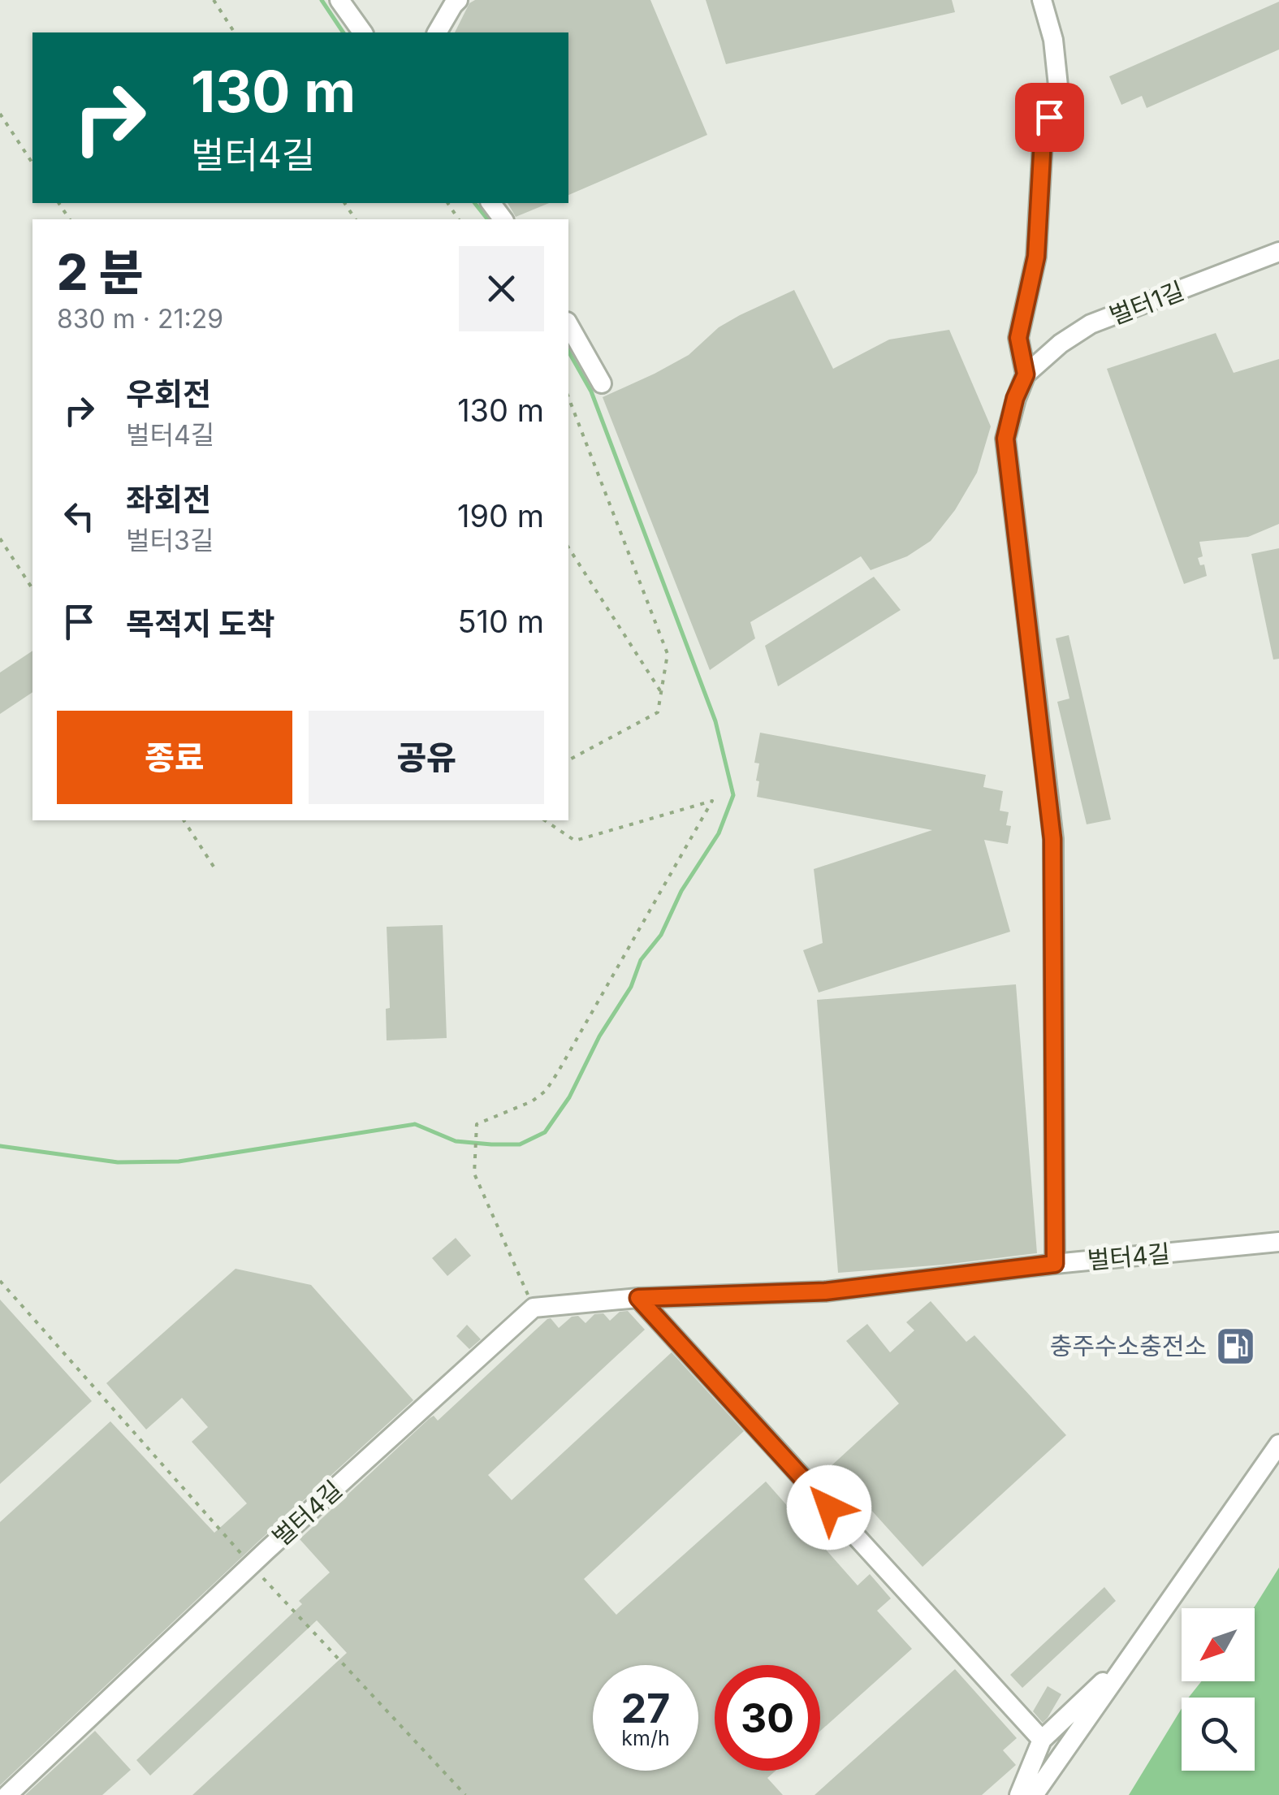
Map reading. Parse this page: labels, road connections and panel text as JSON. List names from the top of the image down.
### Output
{
  "streets": {
    "street": ["벌터1길", "벌터4길"]
  },
  "places": {
    "fuel station": ["충주수소충전소"]
  },
  "north": "bottom left",
  "page": {
    "turn": ["130 m", "벌터4길"],
    "heading": ["2 분", "830 m · 21:29"],
    "list": [
      {
        "name": "우회전",
        "note": "벌터4길",
        "value": "130 m"
      },
      {
        "name": "좌회전",
        "note": "벌터3길",
        "value": "190 m"
      },
      {
        "name": "목적지 도착",
        "value": "510 m"
      }
    ],
    "buttons": ["종료", "공유"],
    "speed": "27 km/h",
    "limit": "30"
  }
}
